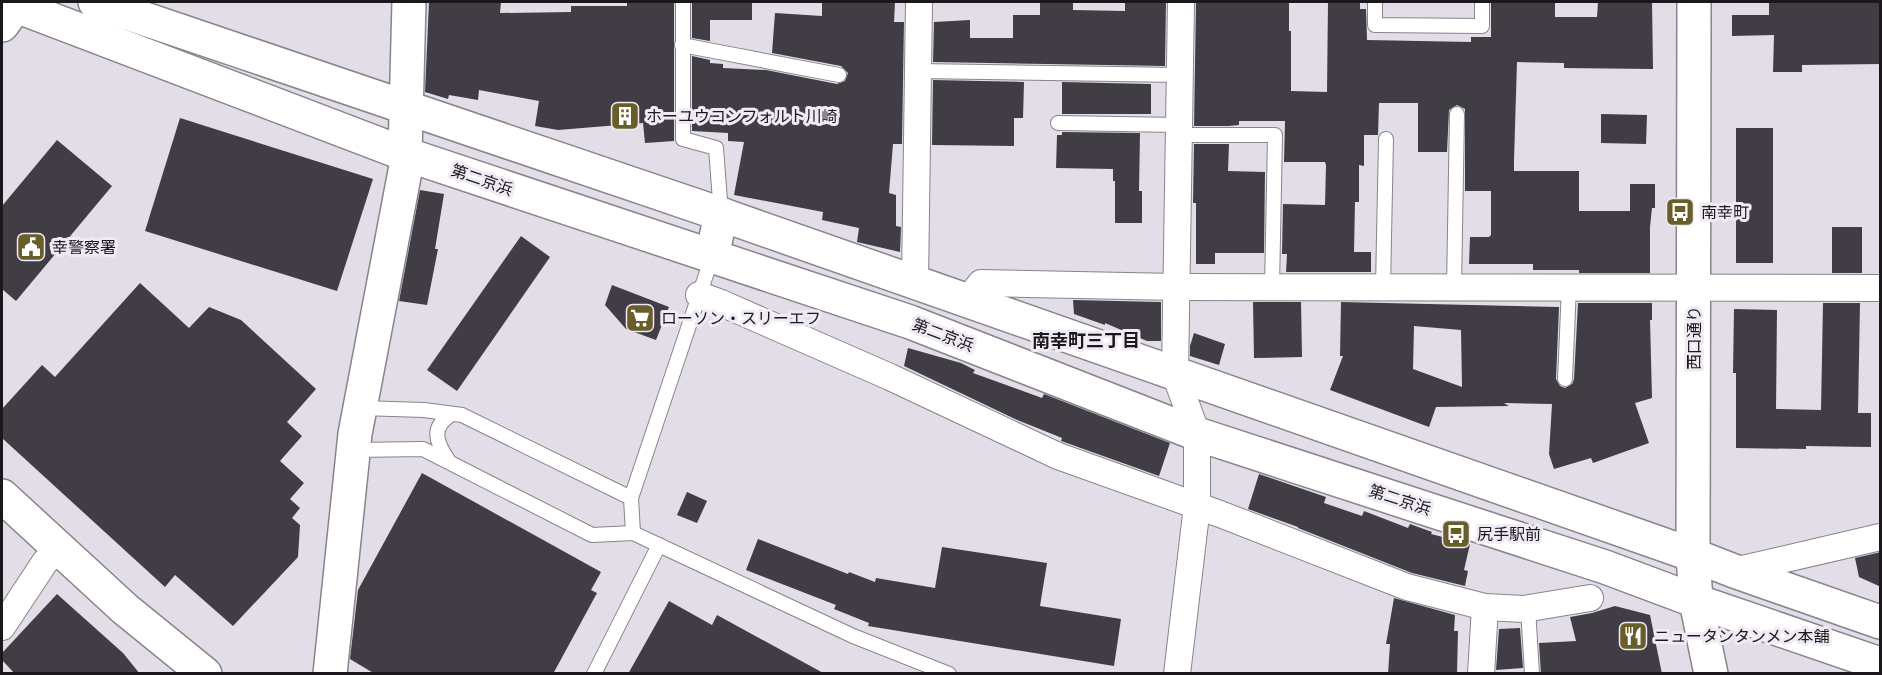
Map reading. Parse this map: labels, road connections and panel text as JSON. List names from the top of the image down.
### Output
{
  "streets": {
    "main road": ["第二京浜", "西口通り"]
  },
  "crossings": [
    ["第二京浜", "西口通り"]
  ],
  "districts": ["南幸町三丁目"],
  "places": {
    "building": ["ホーユウコンフォルト川崎"],
    "bus stop": ["南幸町", "尻手駅前"],
    "public building": ["幸警察署"],
    "supermarket": ["ローソン・スリーエフ"],
    "restaurant": ["ニュータンタンメン本舗"]
  }
}
